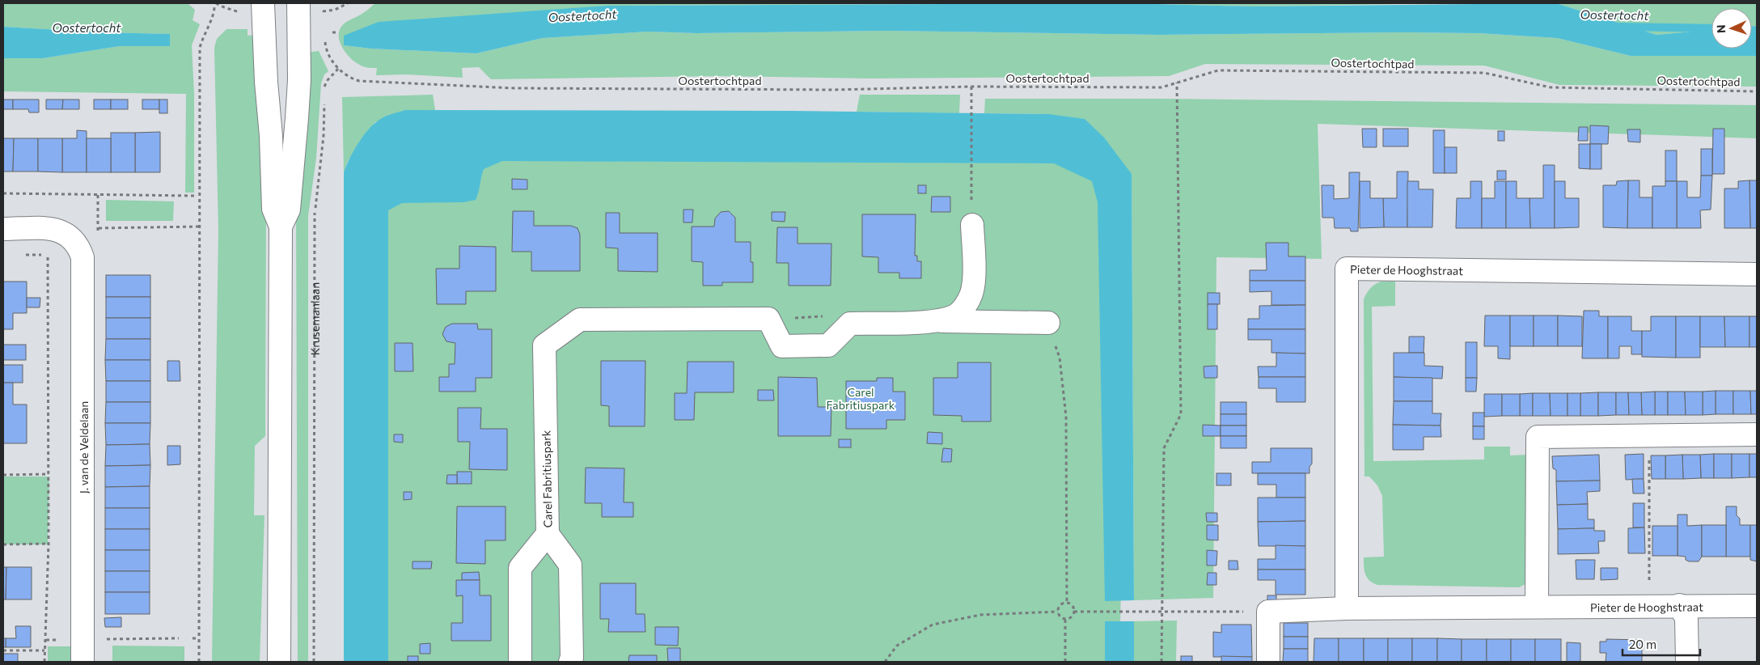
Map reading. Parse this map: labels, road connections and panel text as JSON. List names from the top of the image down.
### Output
{
  "streets": {
    "street": ["Pieter de Hooghstraat", "J. van de Veldelaan", "Carel Fabritiuspark"],
    "path": ["Oostertochtpad", "Krusemanlaan"]
  },
  "water": ["Oostertocht"],
  "parks": ["Carel Fabritiuspark"],
  "scale_bar": "20 m",
  "north": "left"
}
